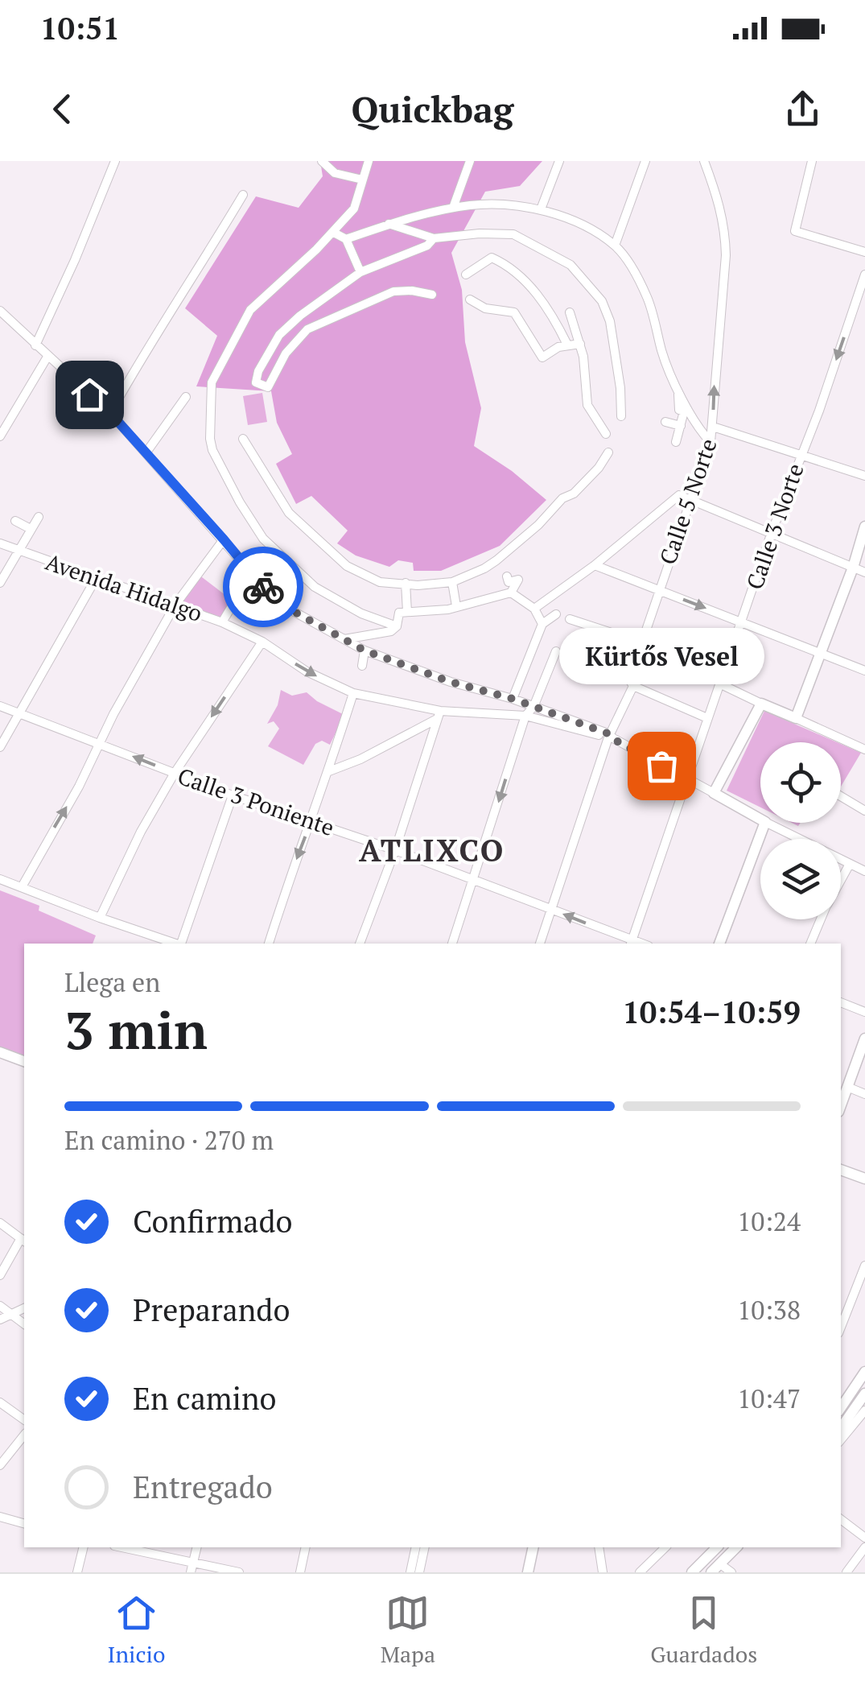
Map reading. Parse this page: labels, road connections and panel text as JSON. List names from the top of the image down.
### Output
{
  "streets": {
    "street": [
      "Calle 5 Norte",
      "Calle 3 Norte",
      "Avenida Hidalgo",
      "Calle 3 Poniente"
    ]
  },
  "crossings": [
    ["Calle 5 Norte", "Avenida Hidalgo"],
    ["Calle 5 Norte", "Calle 3 Poniente"],
    ["Calle 3 Norte", "Avenida Hidalgo"],
    ["Calle 3 Norte", "Calle 3 Poniente"]
  ],
  "districts": ["ATLIXCO"],
  "places": ["Kürtős Vesel"],
  "page": {
    "status": "10:51",
    "header": "Quickbag",
    "bubble": "Kürtős Vesel",
    "heading": ["3 min", "Llega en", "10:54–10:59"],
    "bar": "En camino · 270 m",
    "list": [
      ["Confirmado", "10:24"],
      ["Preparando", "10:38"],
      ["En camino", "10:47"],
      "Entregado"
    ],
    "tabs": ["Inicio", "Mapa", "Guardados"]
  }
}
